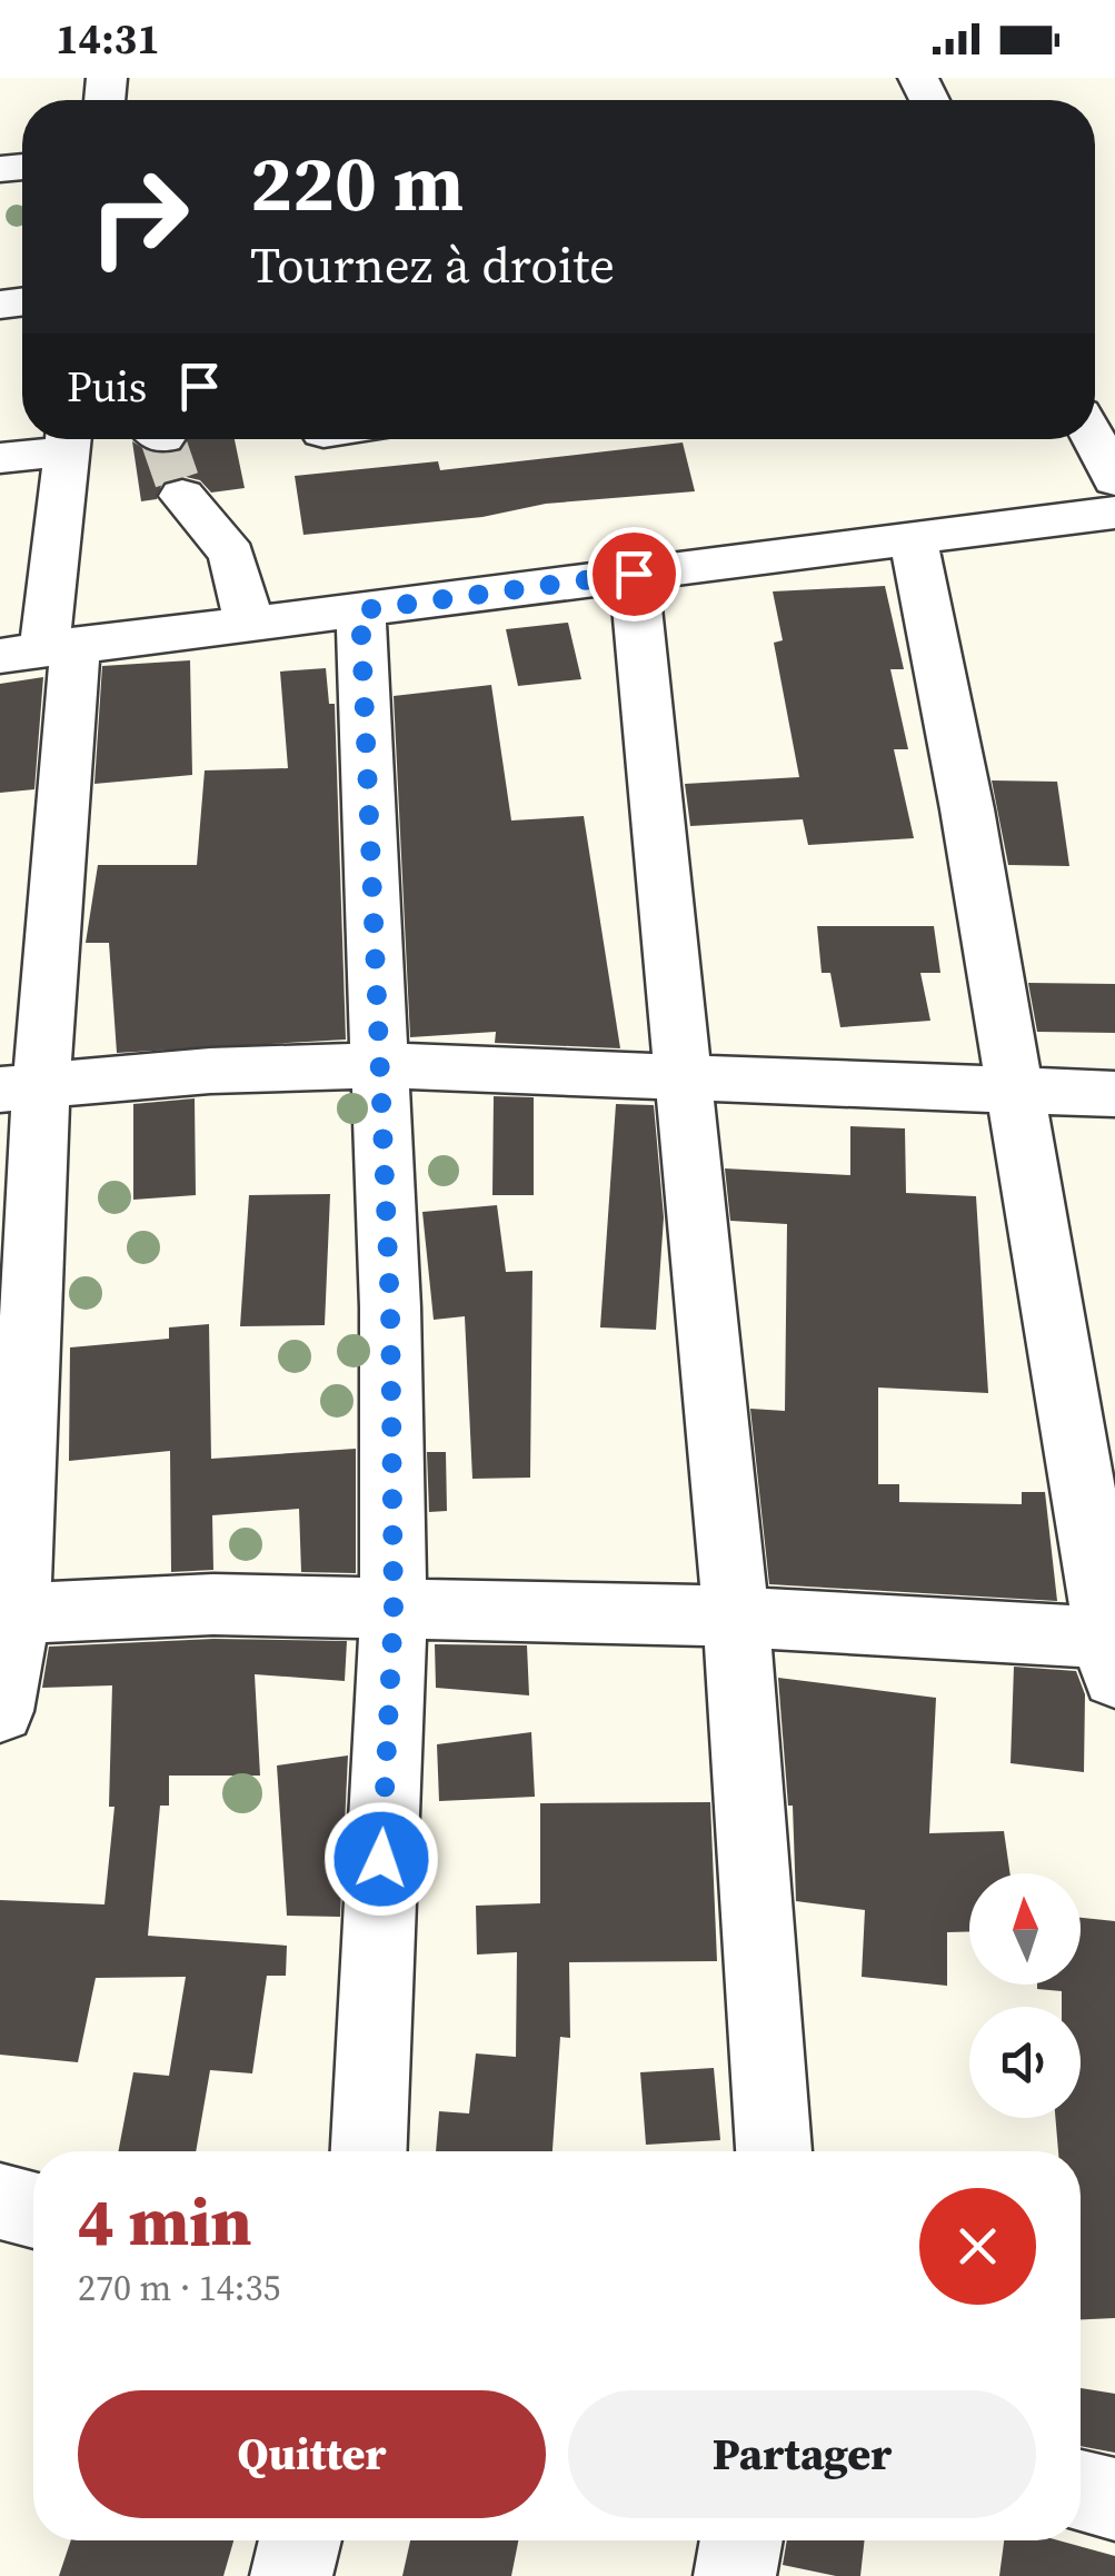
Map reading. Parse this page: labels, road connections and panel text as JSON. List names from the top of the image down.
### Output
{
  "north": "top",
  "page": {
    "status": "14:31",
    "turn": ["220 m", "Tournez à droite"],
    "then": "Puis",
    "heading": ["4 min", "270 m · 14:35"],
    "buttons": ["Quitter", "Partager"]
  }
}
